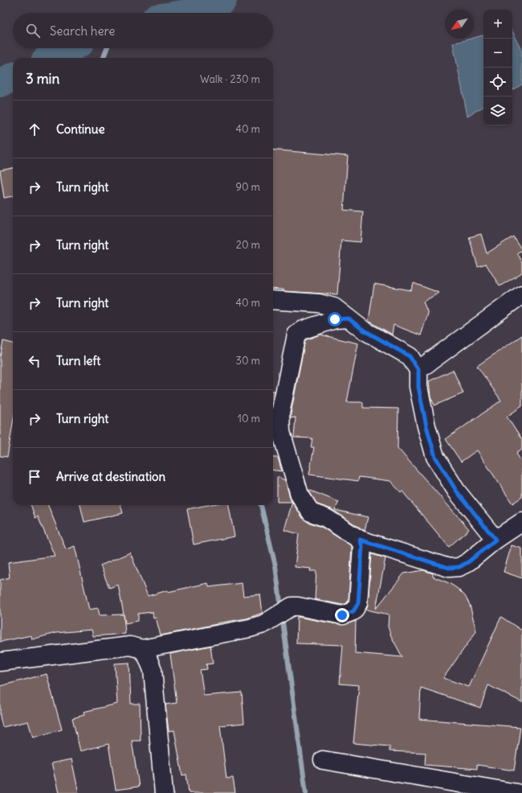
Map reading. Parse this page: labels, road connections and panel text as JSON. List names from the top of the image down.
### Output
{
  "north": "bottom left",
  "page": {
    "map_buttons": ["+", "−"],
    "search": "Search here",
    "heading": ["3 min", "Walk · 230 m"],
    "list": [
      ["Continue", "40 m"],
      ["Turn right", "90 m"],
      ["Turn right", "20 m"],
      ["Turn right", "40 m"],
      ["Turn left", "30 m"],
      ["Turn right", "10 m"],
      "Arrive at destination"
    ]
  }
}
